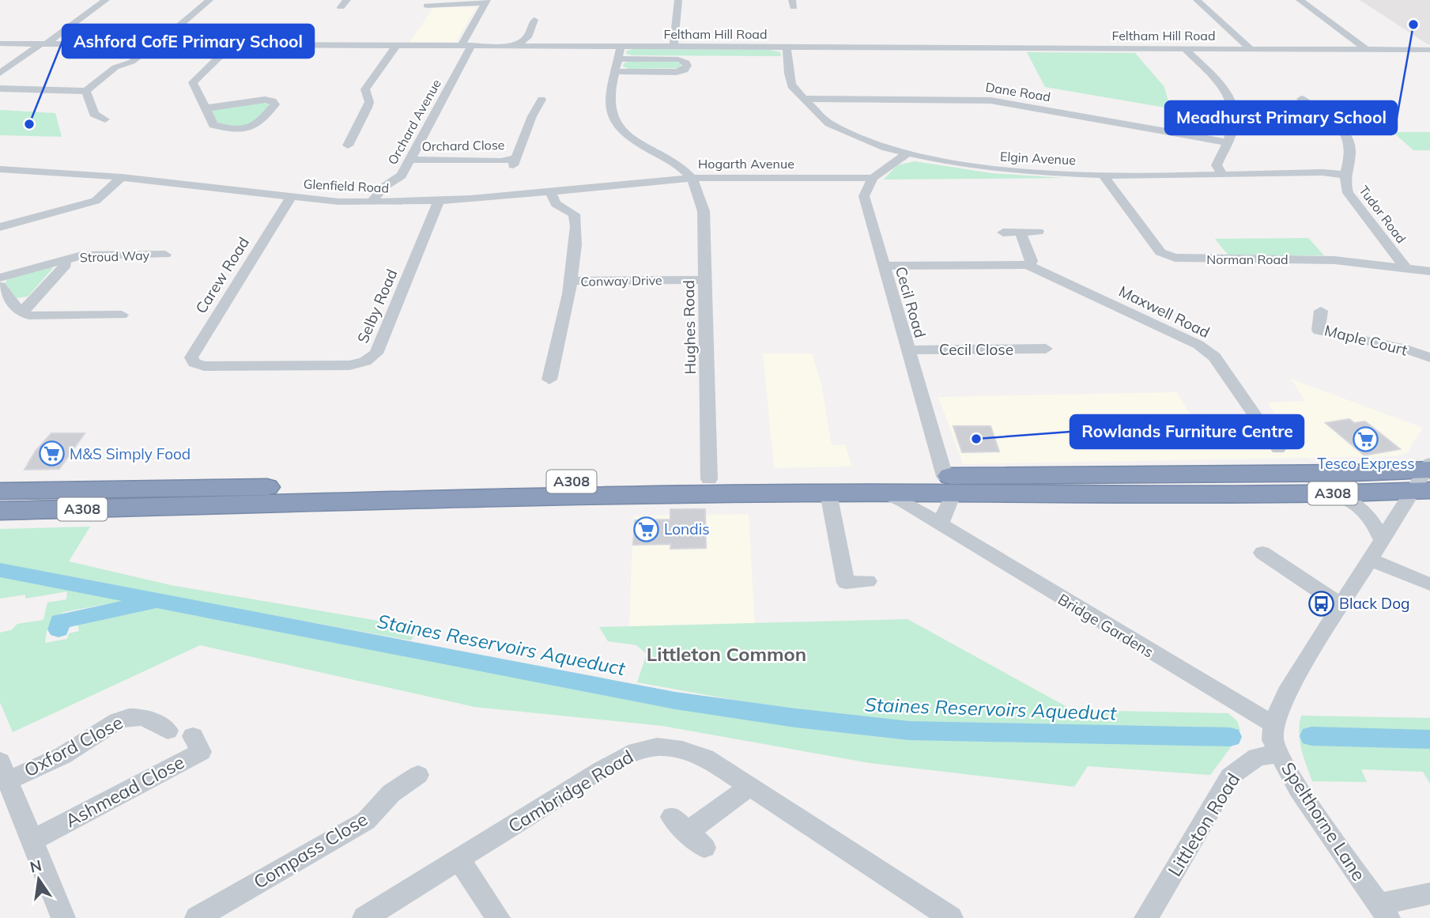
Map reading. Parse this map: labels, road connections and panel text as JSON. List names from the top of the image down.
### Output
{
  "streets": {
    "highway": ["A308"],
    "street": [
      "Feltham Hill Road",
      "Dane Road",
      "Orchard Avenue",
      "Orchard Close",
      "Elgin Avenue",
      "Hogarth Avenue",
      "Glenfield Road",
      "Tudor Road",
      "Stroud Way",
      "Norman Road",
      "Carew Road",
      "Conway Drive",
      "Cecil Road",
      "Selby Road",
      "Maxwell Road",
      "Hughes Road",
      "Maple Court",
      "Cecil Close",
      "Bridge Gardens",
      "Oxford Close",
      "Ashmead Close",
      "Cambridge Road",
      "Spelthorne Lane",
      "Littleton Road",
      "Compass Close"
    ]
  },
  "crossings": [
    ["Feltham Hill Road", "Orchard Avenue"],
    ["Feltham Hill Road", "Elgin Avenue"],
    ["Feltham Hill Road", "Hogarth Avenue"],
    ["Dane Road", "Elgin Avenue"],
    ["Orchard Avenue", "Orchard Close"],
    ["Orchard Avenue", "Glenfield Road"],
    ["Elgin Avenue", "Tudor Road"],
    ["Elgin Avenue", "Norman Road"],
    ["Hogarth Avenue", "Glenfield Road"],
    ["Hogarth Avenue", "Cecil Road"],
    ["Hogarth Avenue", "Hughes Road"],
    ["Glenfield Road", "Carew Road"],
    ["Glenfield Road", "Conway Drive"],
    ["Glenfield Road", "Selby Road"],
    ["Glenfield Road", "Hughes Road"],
    ["Tudor Road", "Norman Road"],
    ["Carew Road", "Selby Road"],
    ["Conway Drive", "Hughes Road"],
    ["Cecil Road", "Maxwell Road"],
    ["Cecil Road", "Cecil Close"],
    ["Cecil Road", "A308"],
    ["Hughes Road", "A308"],
    ["A308", "Bridge Gardens"],
    ["Bridge Gardens", "Spelthorne Lane"],
    ["Spelthorne Lane", "Littleton Road"]
  ],
  "districts": ["Littleton Common"],
  "water": ["Staines Reservoirs Aqueduct"],
  "places": {
    "other": ["Meadhurst Primary School", "Ashford CofE Primary School", "Rowlands Furniture Centre"],
    "supermarket": ["Tesco Express", "M&S Simply Food", "Londis"],
    "bus stop": ["Black Dog"]
  },
  "north": "top"
}
